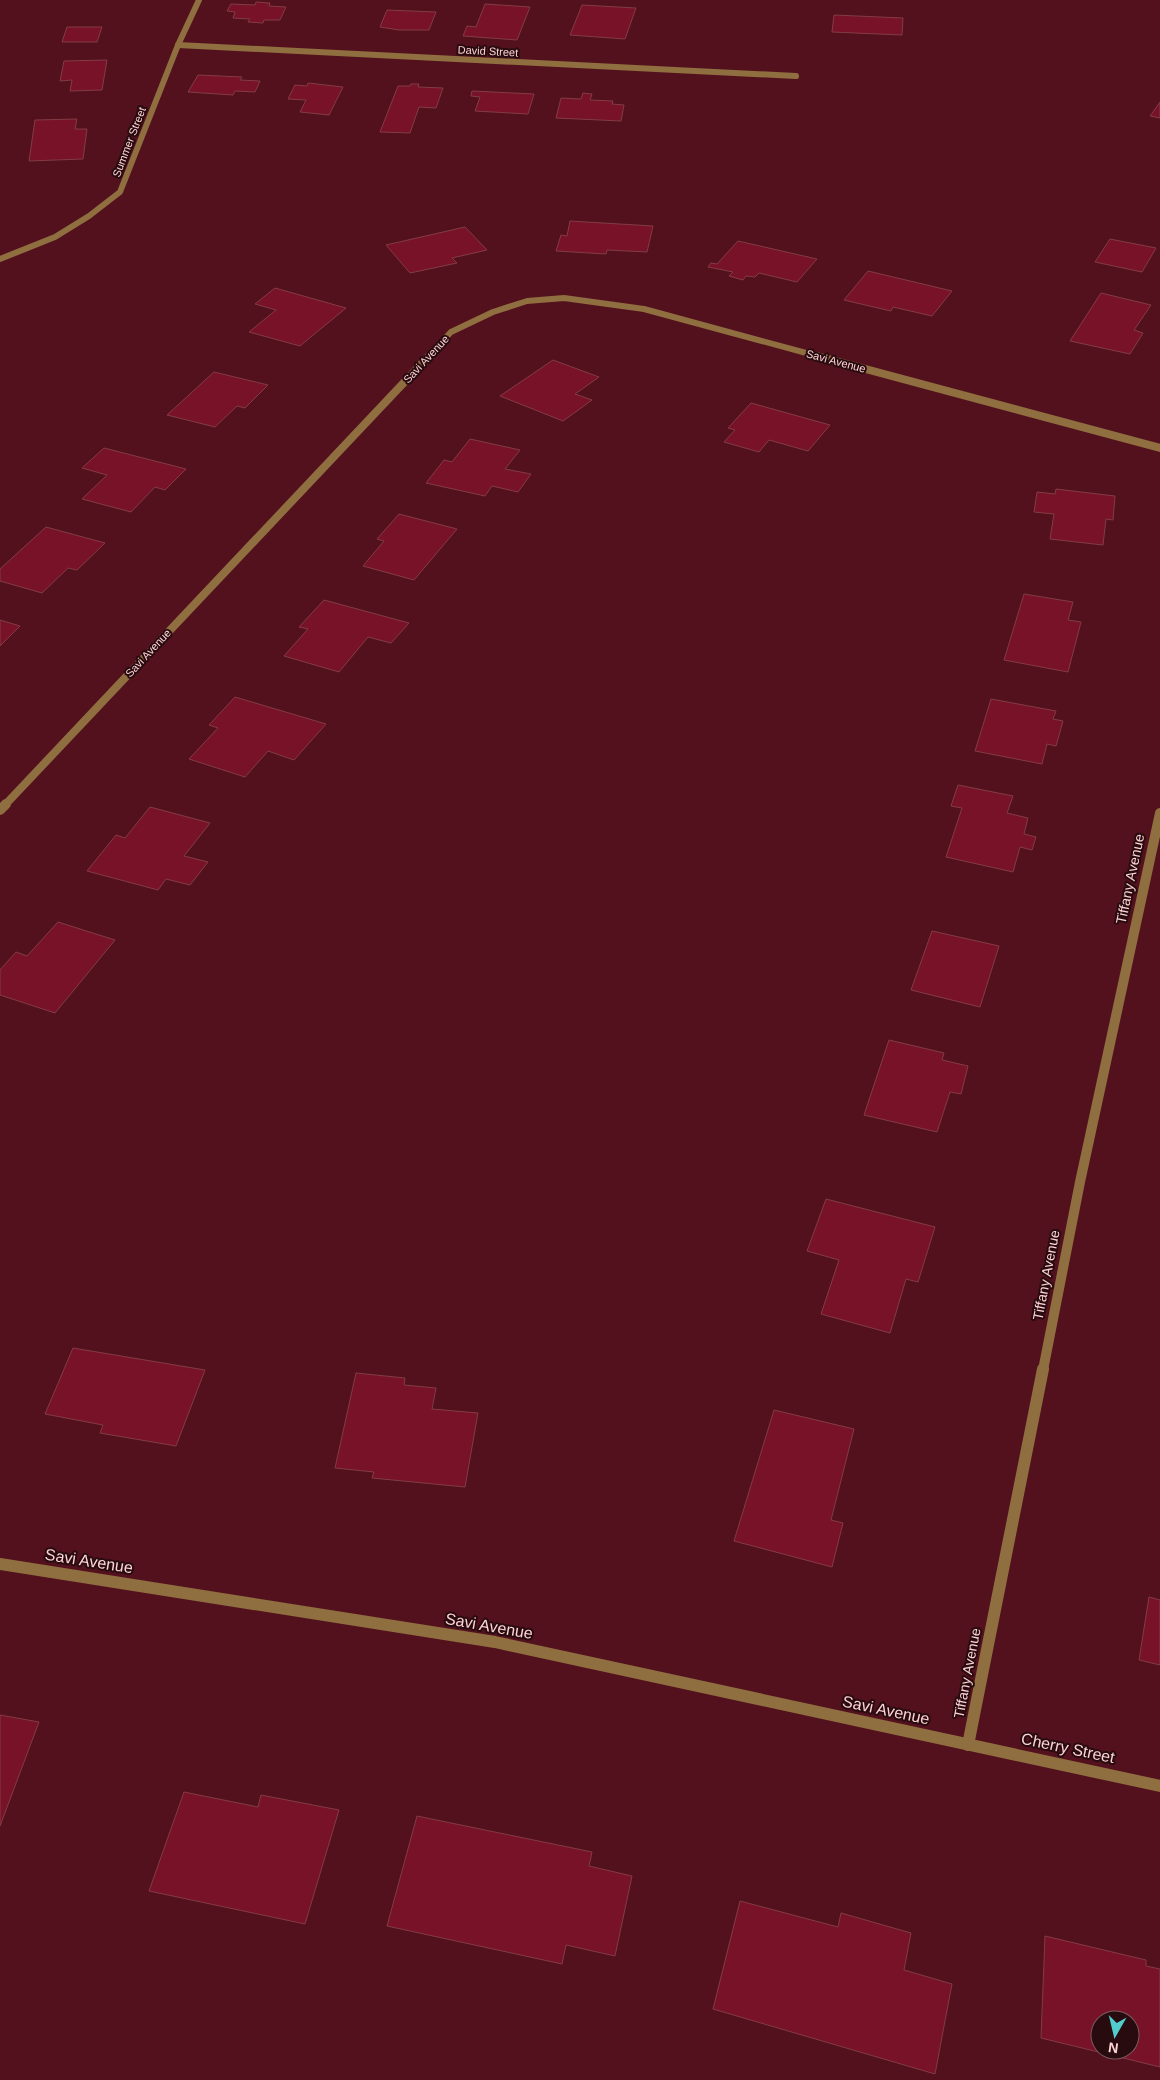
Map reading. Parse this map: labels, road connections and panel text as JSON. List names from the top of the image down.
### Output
{
  "streets": {
    "street": [
      "David Street",
      "Summer Street",
      "Savi Avenue",
      "Tiffany Avenue",
      "Cherry Street"
    ]
  },
  "crossings": [
    ["David Street", "Summer Street"],
    ["Savi Avenue", "Tiffany Avenue"],
    ["Savi Avenue", "Cherry Street"],
    ["Tiffany Avenue", "Cherry Street"]
  ],
  "north": "bottom"
}
